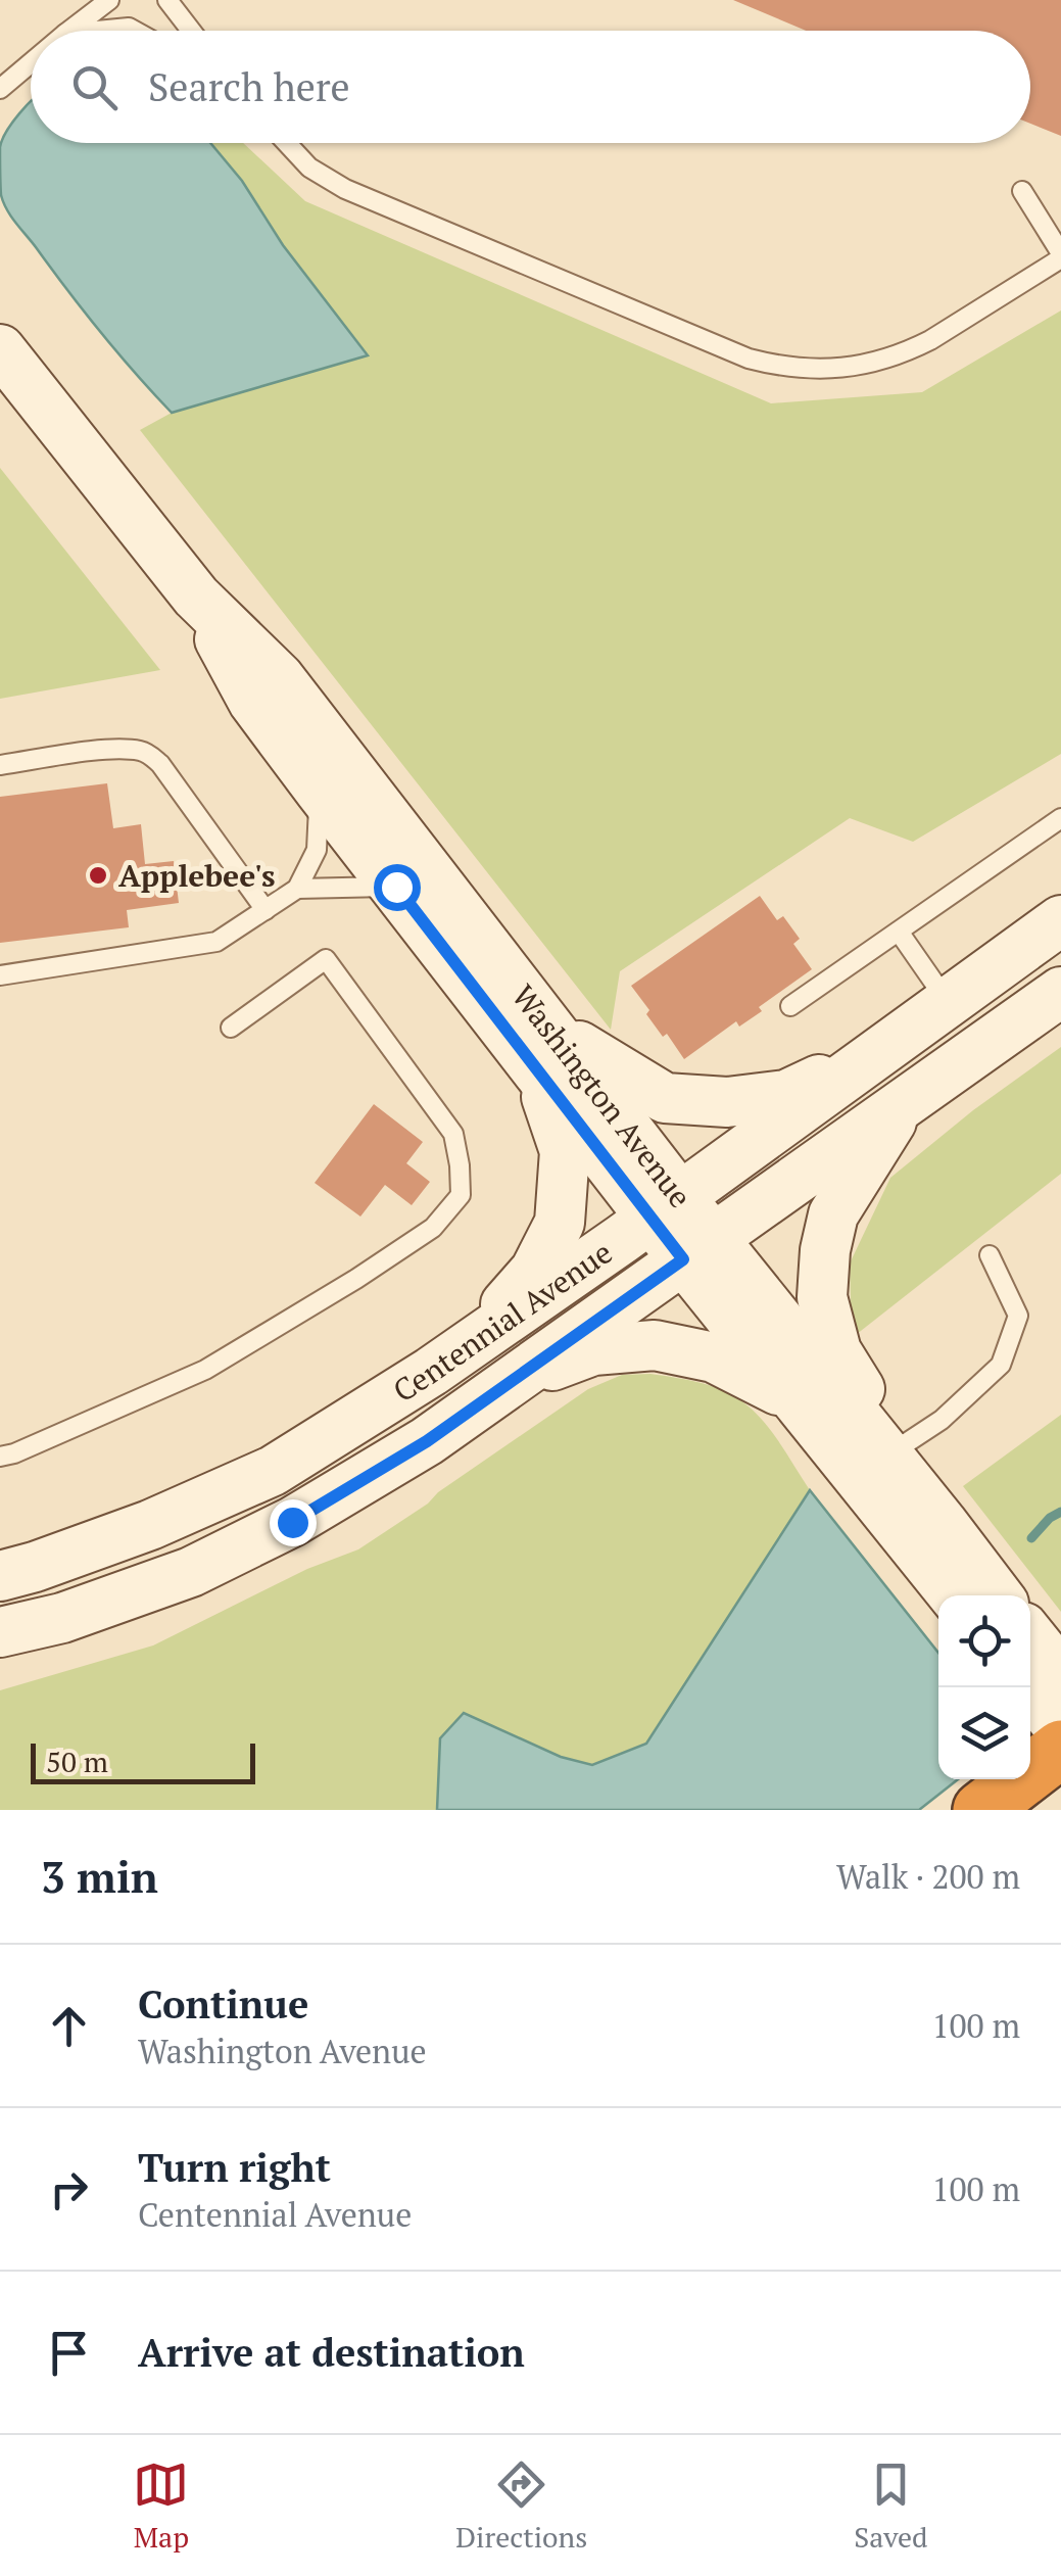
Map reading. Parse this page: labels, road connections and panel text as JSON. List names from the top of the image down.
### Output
{
  "streets": {
    "main road": ["Washington Avenue", "Centennial Avenue"]
  },
  "crossings": [
    ["Washington Avenue", "Centennial Avenue"]
  ],
  "places": ["Applebee's"],
  "scale_bar": "50 m",
  "page": {
    "search": "Search here",
    "scale": "50 m",
    "heading": ["3 min", "Walk · 200 m"],
    "list": [
      ["Continue", "Washington Avenue", "100 m"],
      ["Turn right", "Centennial Avenue", "100 m"],
      "Arrive at destination"
    ],
    "nav": ["Map", "Directions", "Saved"]
  }
}
